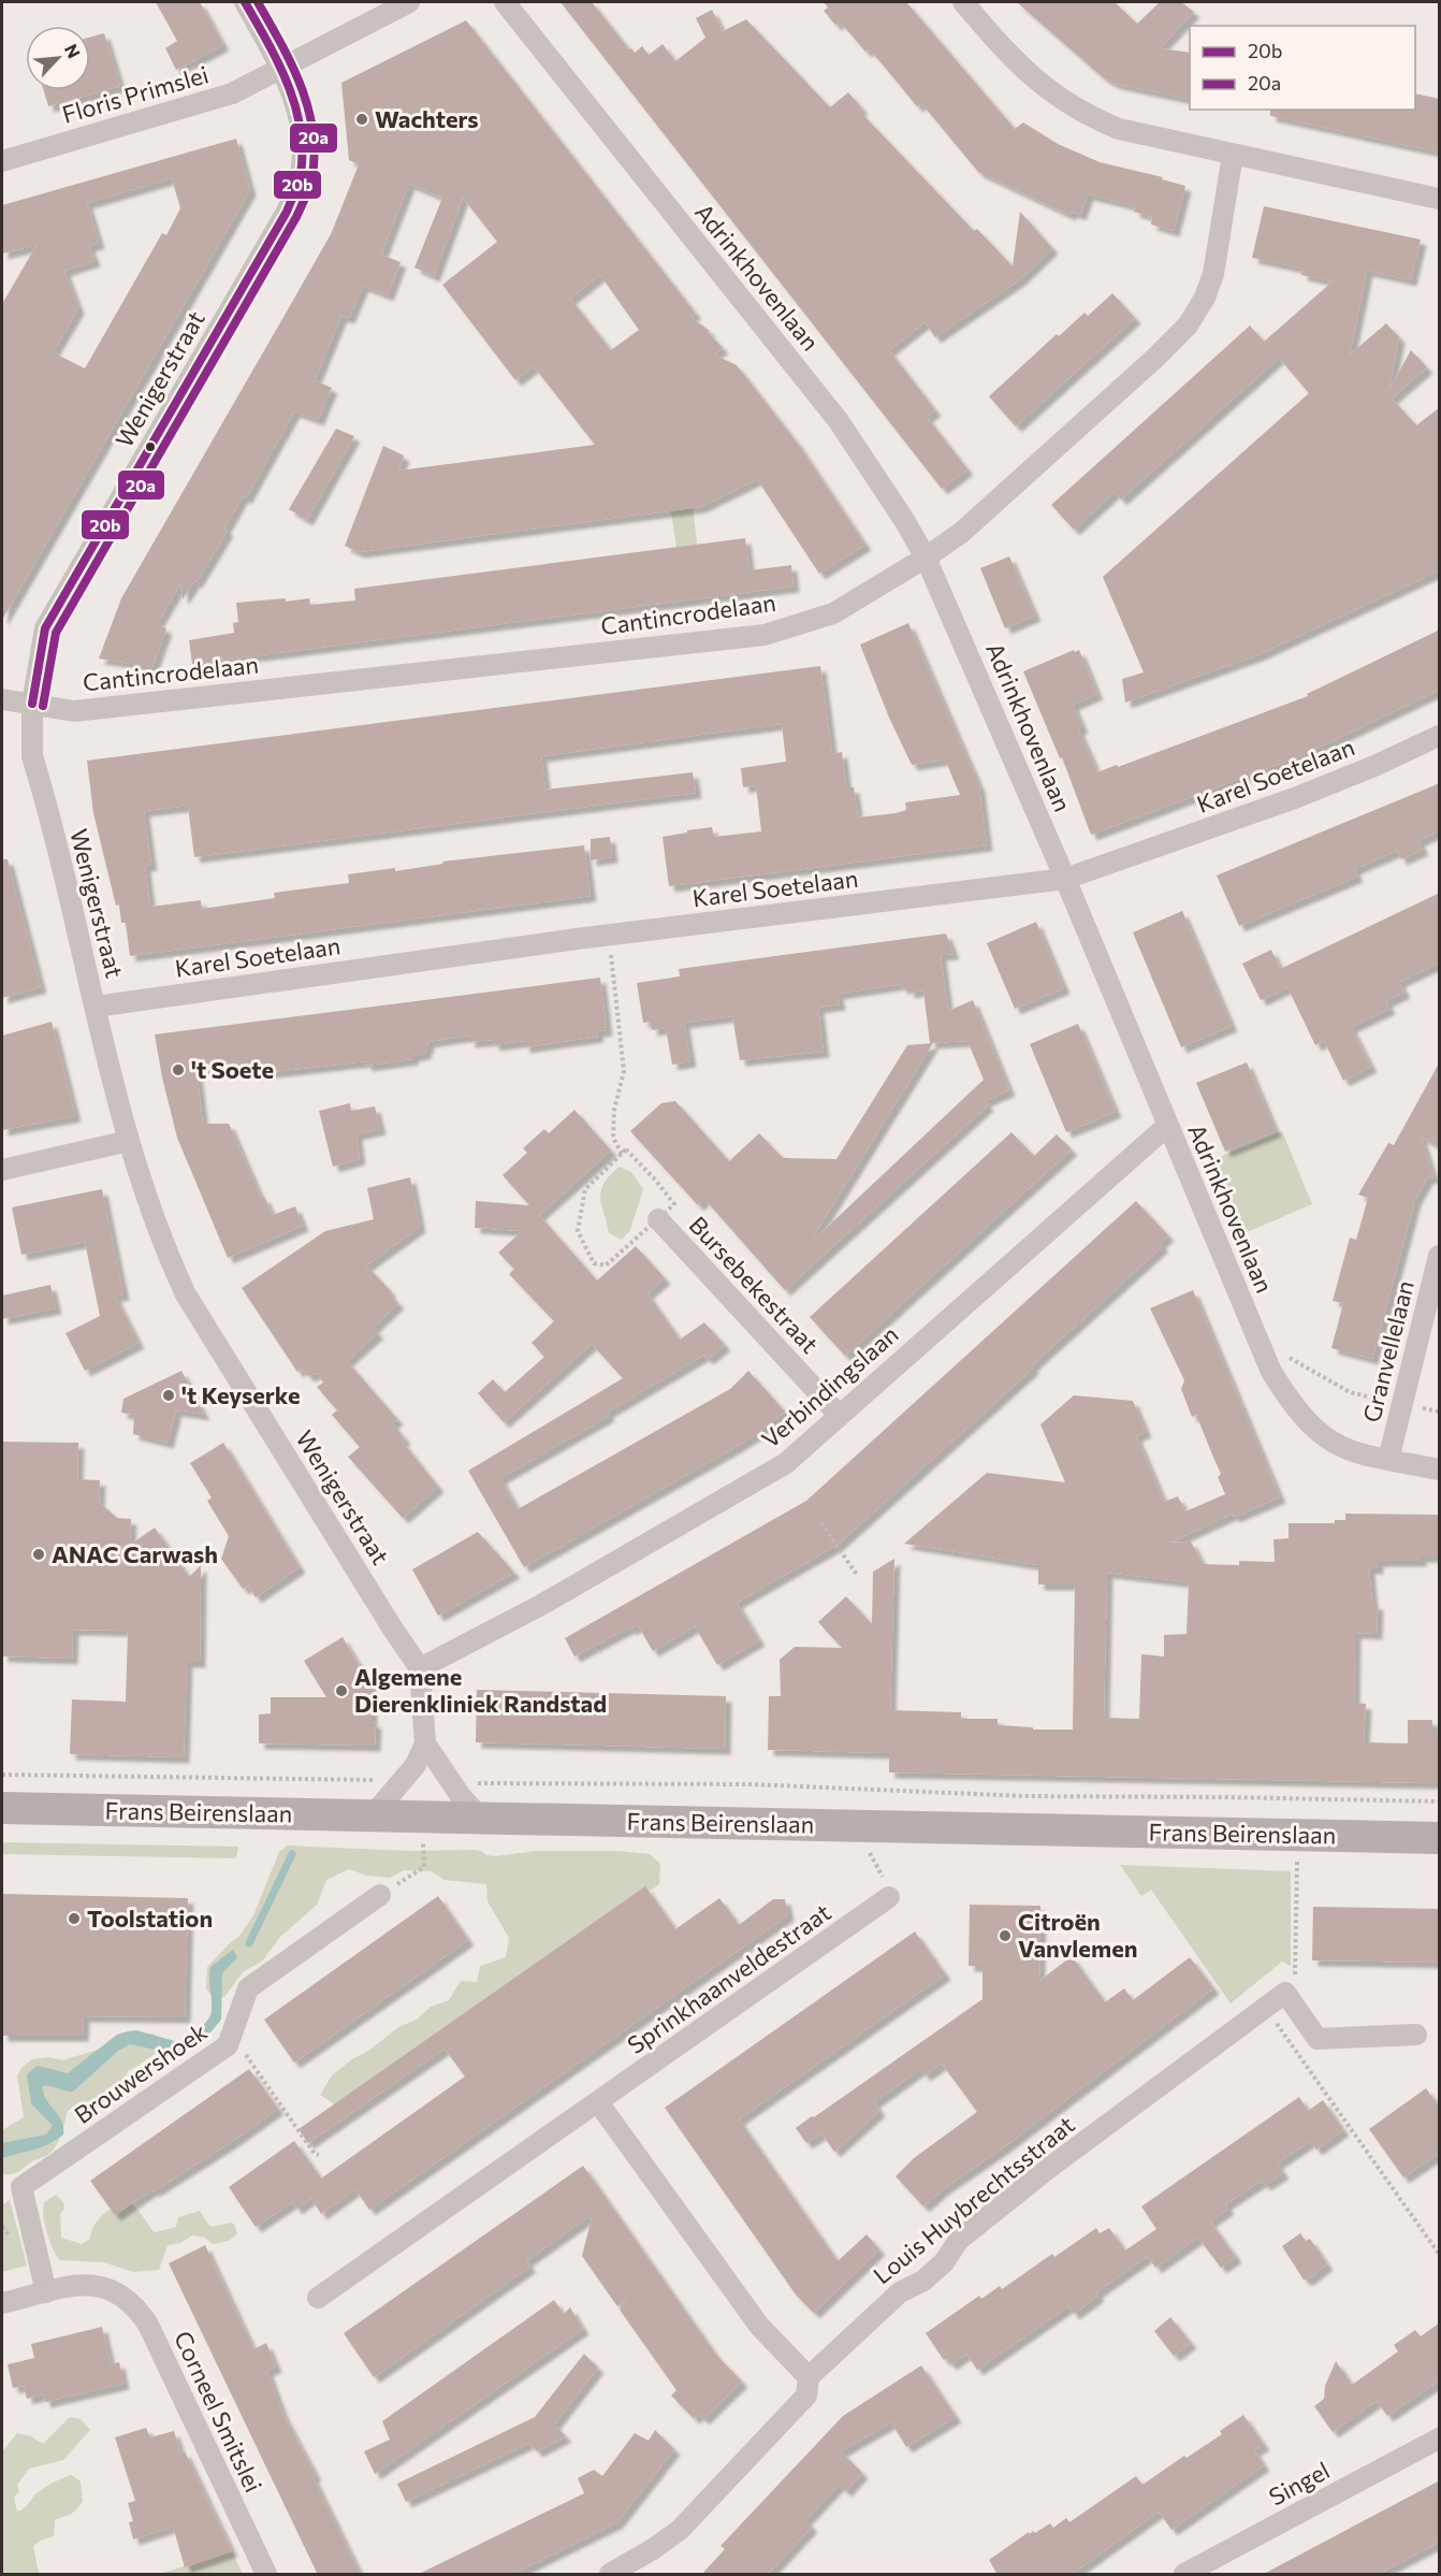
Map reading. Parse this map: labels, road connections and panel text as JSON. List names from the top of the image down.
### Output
{
  "streets": {
    "main road": ["Frans Beirenslaan"],
    "street": [
      "Floris Primslei",
      "Adrinkhovenlaan",
      "Wenigerstraat",
      "Cantincrodelaan",
      "Karel Soetelaan",
      "Bursebekestraat",
      "Granvellelaan",
      "Verbindingslaan",
      "Sprinkhaanveldestraat",
      "Brouwershoek",
      "Louis Huybrechtsstraat",
      "Corneel Smitslei",
      "Singel"
    ]
  },
  "crossings": [
    ["Floris Primslei", "Wenigerstraat"],
    ["Adrinkhovenlaan", "Cantincrodelaan"],
    ["Adrinkhovenlaan", "Karel Soetelaan"],
    ["Adrinkhovenlaan", "Granvellelaan"],
    ["Adrinkhovenlaan", "Verbindingslaan"],
    ["Wenigerstraat", "Cantincrodelaan"],
    ["Wenigerstraat", "Karel Soetelaan"],
    ["Wenigerstraat", "Verbindingslaan"],
    ["Bursebekestraat", "Verbindingslaan"],
    ["Brouwershoek", "Corneel Smitslei"]
  ],
  "places": [
    "Wachters",
    "'t Soete",
    "'t Keyserke",
    "ANAC Carwash",
    "Algemene Dierenkliniek Randstad",
    "Toolstation",
    "Citroën Vanvlemen"
  ],
  "lines": ["transit line 20b", "transit line 20a"],
  "legend": ["20b", "20a"],
  "north": "top right"
}
